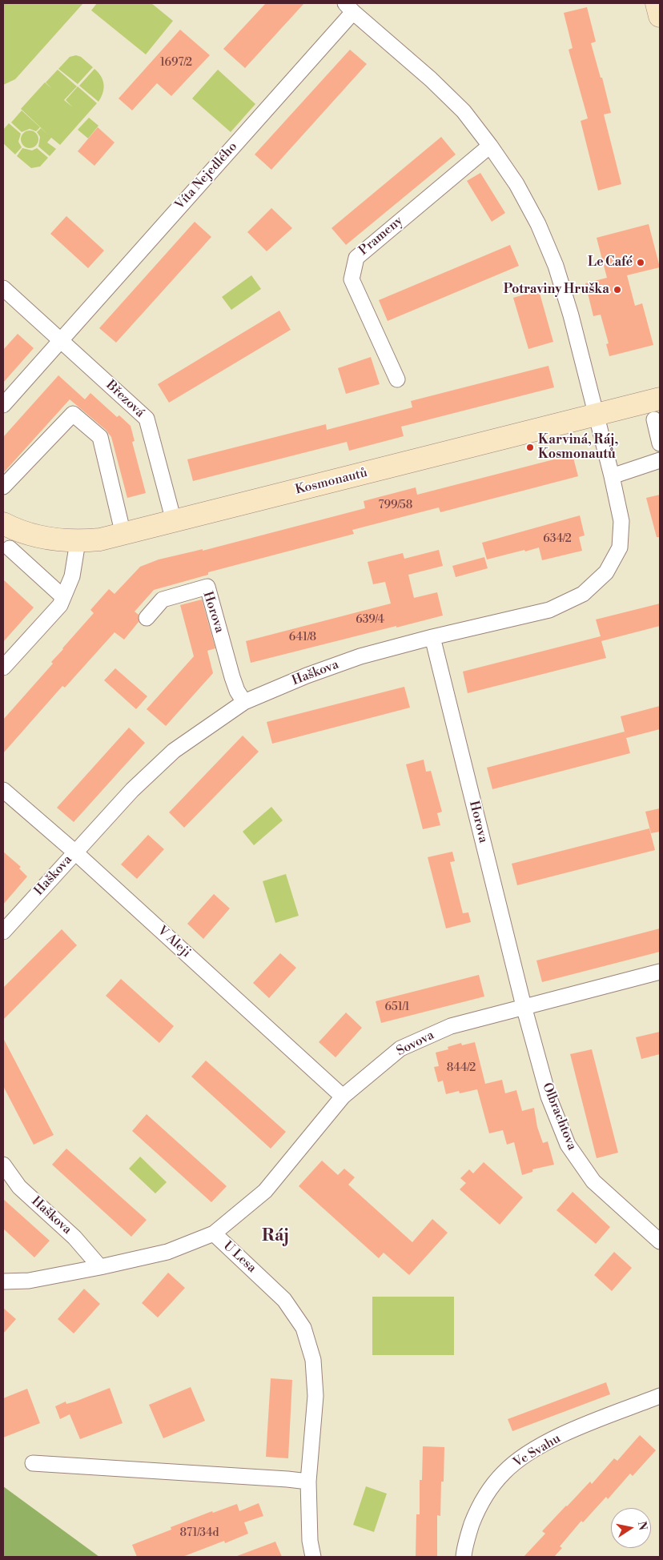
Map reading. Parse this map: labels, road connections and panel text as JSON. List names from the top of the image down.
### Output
{
  "streets": {
    "street": [
      "Víta Nejedlého",
      "Prameny",
      "Březová",
      "Kosmonautů",
      "Horova",
      "Haškova",
      "V Aleji",
      "Sovova",
      "Olbrachtova",
      "U Lesa",
      "Ve Svahu"
    ]
  },
  "crossings": [
    ["Víta Nejedlého", "Březová"],
    ["Březová", "Kosmonautů"],
    ["Kosmonautů", "Haškova"],
    ["Horova", "Haškova"],
    ["Horova", "Sovova"],
    ["Horova", "Olbrachtova"],
    ["Haškova", "V Aleji"],
    ["Haškova", "U Lesa"],
    ["V Aleji", "Sovova"],
    ["Sovova", "Olbrachtova"],
    ["Sovova", "U Lesa"]
  ],
  "districts": ["Ráj"],
  "places": ["Le Café", "Potraviny Hruška", "Karviná, Ráj, Kosmonautů"],
  "house_numbers": [
    "1697/2",
    "799/58",
    "634/2",
    "639/4",
    "641/8",
    "651/1",
    "844/2",
    "871/34d"
  ],
  "north": "right"
}
